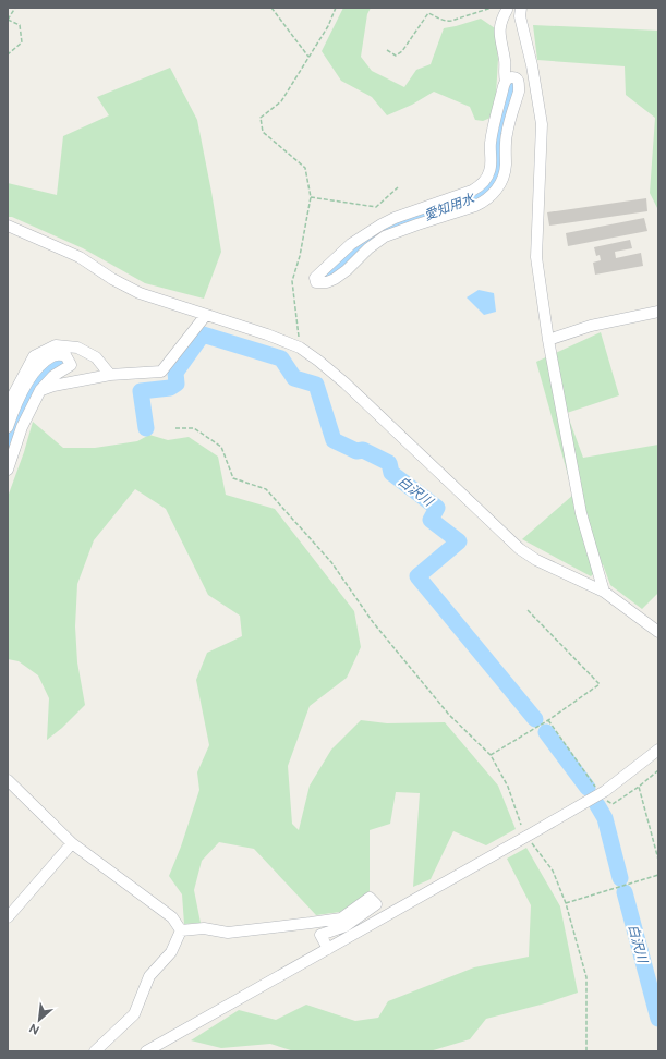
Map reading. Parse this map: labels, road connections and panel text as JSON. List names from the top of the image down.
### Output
{
  "water": ["愛知用水", "白沢川"],
  "north": "bottom left"
}
